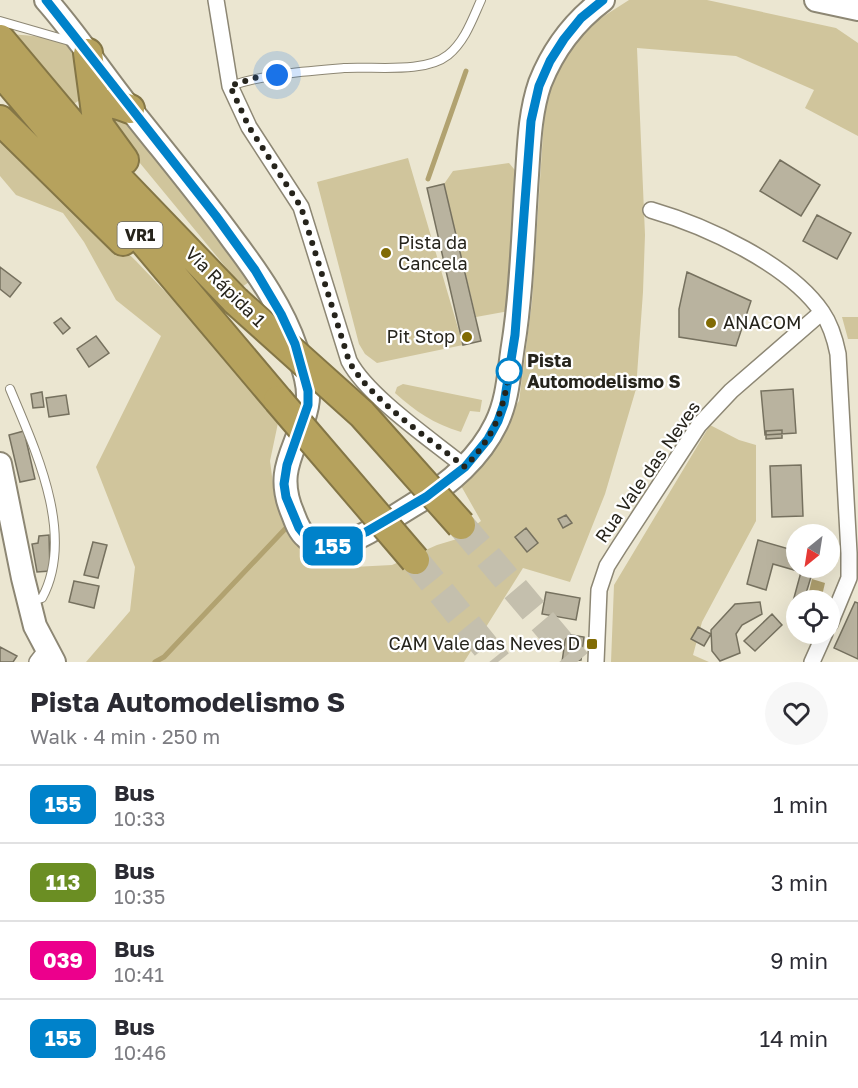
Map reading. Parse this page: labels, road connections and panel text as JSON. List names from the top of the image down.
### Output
{
  "streets": {
    "highway": ["VR1", "Via Rápida 1"],
    "street": ["Rua Vale das Neves"]
  },
  "places": {
    "other": [
      "Pista da Cancela",
      "ANACOM",
      "Pit Stop",
      "Pista Automodelismo S"
    ],
    "transit": ["CAM Vale das Neves D"]
  },
  "lines": ["bus line 155"],
  "north": "bottom left",
  "page": {
    "on_map": "155",
    "heading": ["Pista Automodelismo S", "Walk · 4 min · 250 m"],
    "list": [
      {
        "mark": "155",
        "name": "Bus",
        "note": "10:33",
        "value": "1 min"
      },
      {
        "mark": "113",
        "name": "Bus",
        "note": "10:35",
        "value": "3 min"
      },
      {
        "mark": "039",
        "name": "Bus",
        "note": "10:41",
        "value": "9 min"
      },
      {
        "mark": "155",
        "name": "Bus",
        "note": "10:46",
        "value": "14 min"
      }
    ]
  }
}
